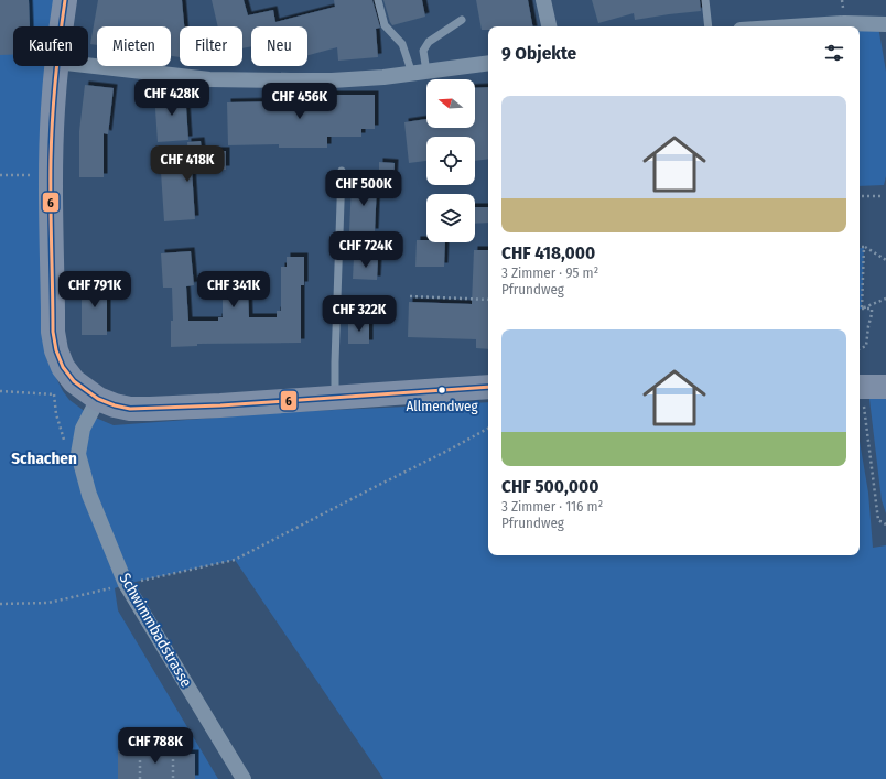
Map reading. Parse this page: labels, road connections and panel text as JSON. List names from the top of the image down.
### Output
{
  "streets": {
    "street": ["Schwimmbadstrasse"]
  },
  "districts": ["Schachen"],
  "places": ["Allmendweg"],
  "lines": ["transit line 6"],
  "north": "left",
  "page": {
    "chip": [
      "Kaufen",
      "Mieten",
      "Filter",
      "Neu"
    ],
    "heading": "9 Objekte",
    "price": [
      "CHF 428K",
      "CHF 456K",
      "CHF 418K",
      "CHF 500K",
      "CHF 724K",
      "CHF 791K",
      "CHF 341K",
      "CHF 322K",
      "CHF 788K"
    ],
    "list": [
      {
        "name": "CHF 418,000",
        "note": "3 Zimmer · 95 m² · Pfrundweg"
      },
      {
        "name": "CHF 500,000",
        "note": "3 Zimmer · 116 m² · Pfrundweg"
      }
    ]
  }
}
